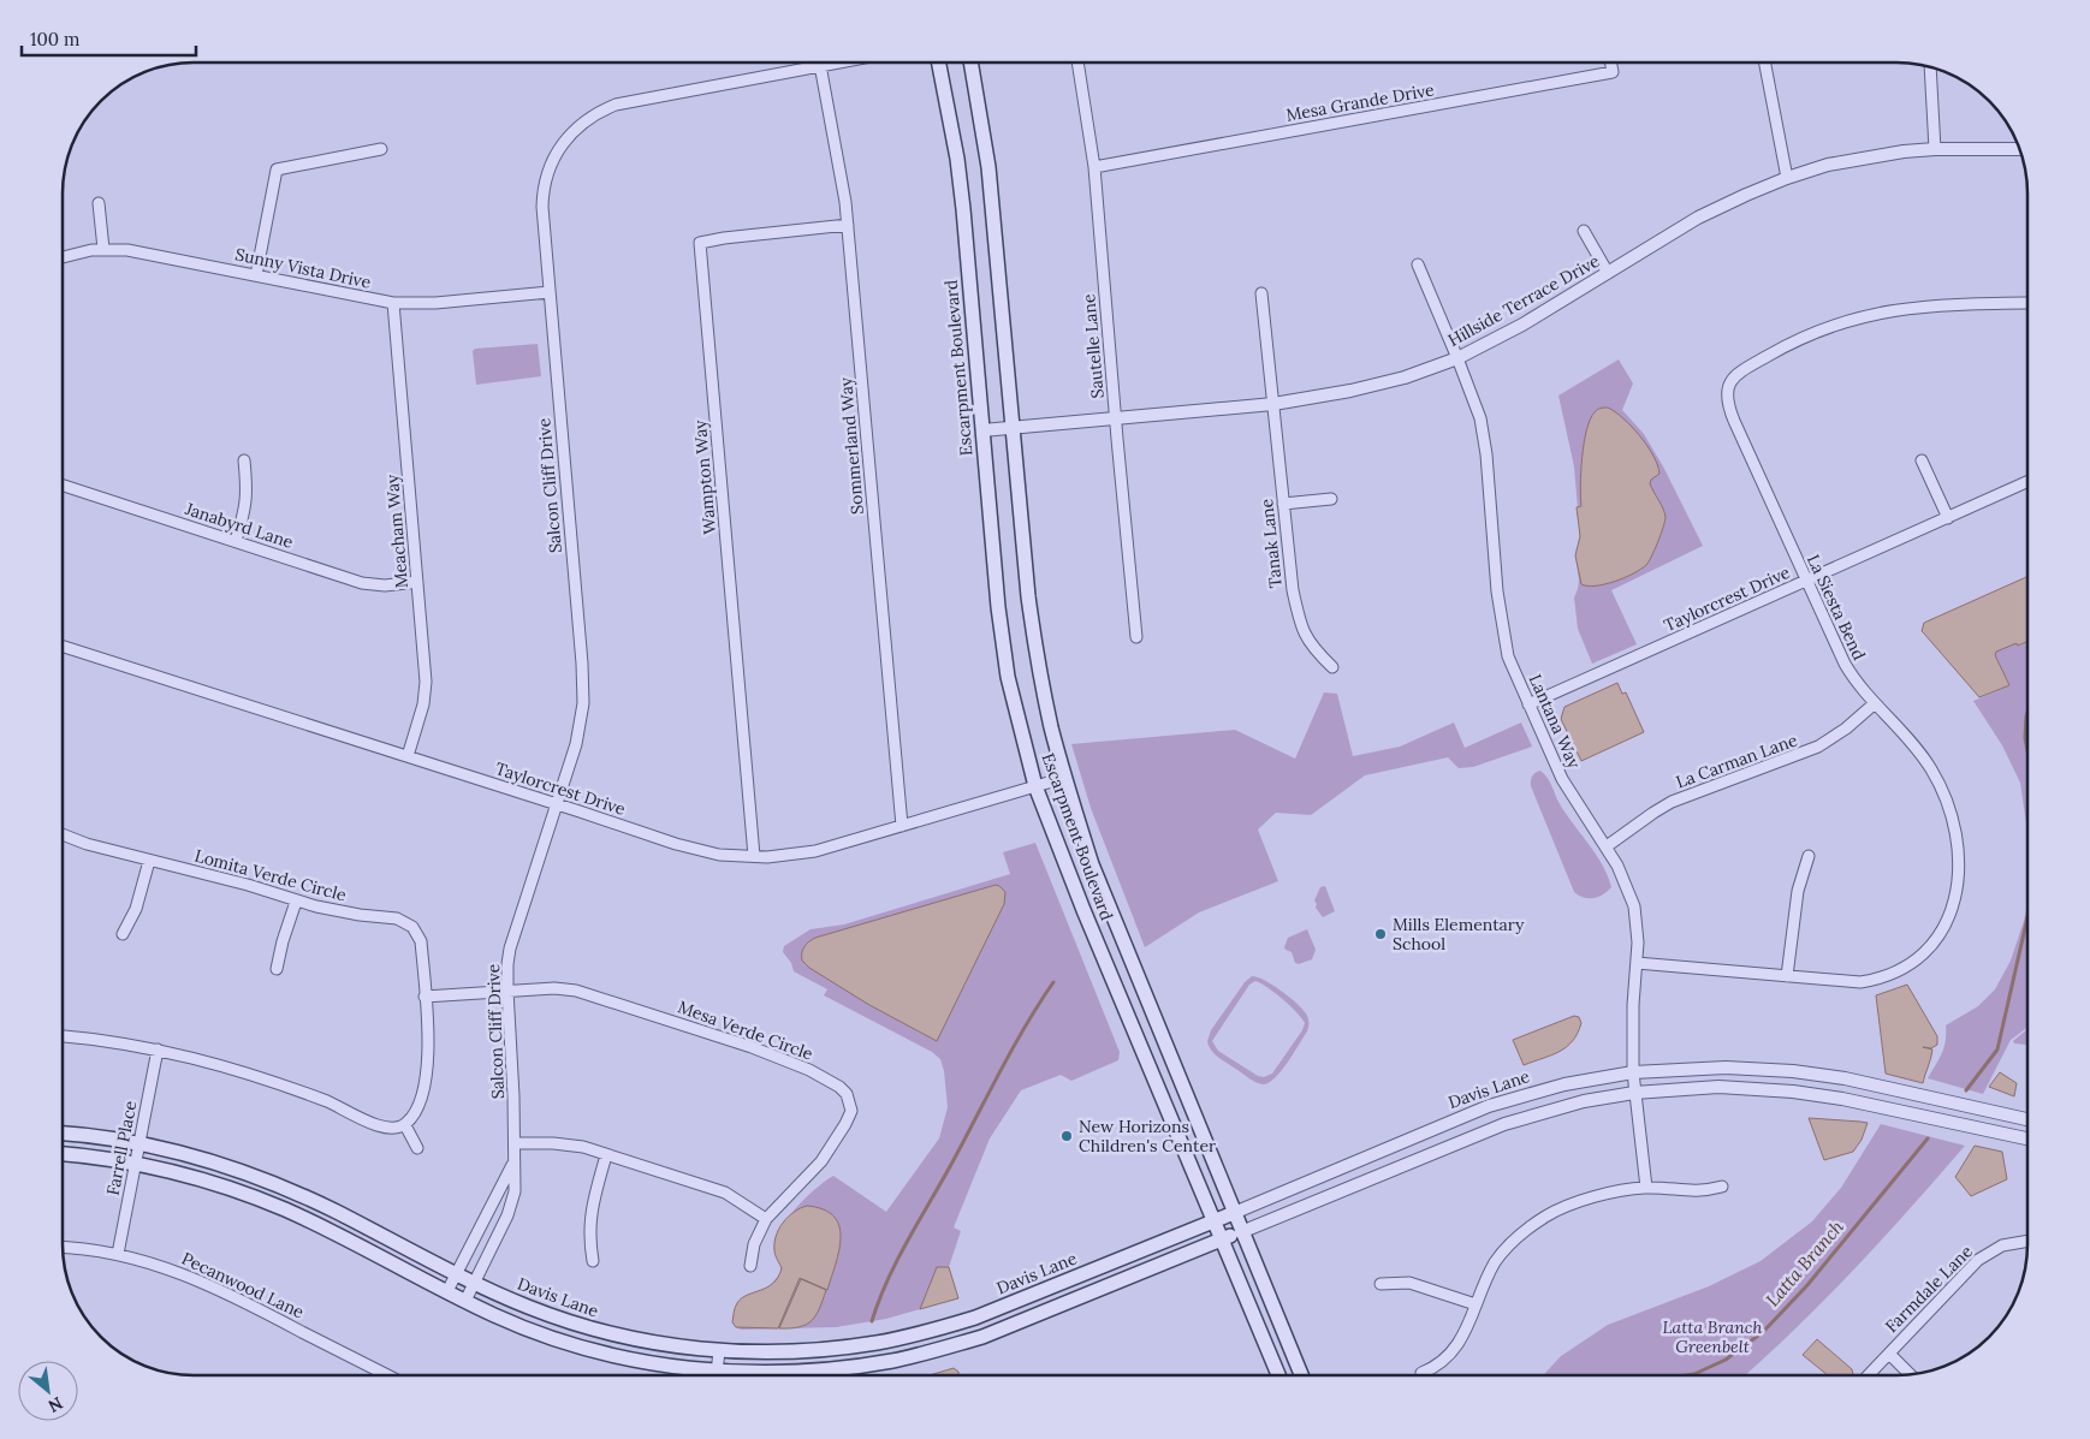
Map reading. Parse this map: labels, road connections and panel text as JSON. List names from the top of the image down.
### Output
{
  "streets": {
    "main road": ["Escarpment Boulevard", "Davis Lane"],
    "street": [
      "Mesa Grande Drive",
      "Sunny Vista Drive",
      "Hillside Terrace Drive",
      "Sautelle Lane",
      "Sommerland Way",
      "Wampton Way",
      "Salcon Cliff Drive",
      "Janabyrd Lane",
      "Meacham Way",
      "Tanak Lane",
      "Taylorcrest Drive",
      "La Siesta Bend",
      "Lantana Way",
      "La Carman Lane",
      "Lomita Verde Circle",
      "Mesa Verde Circle",
      "Farrell Place",
      "Pecanwood Lane",
      "Farmdale Lane"
    ]
  },
  "crossings": [
    ["Mesa Grande Drive", "Sautelle Lane"],
    ["Sunny Vista Drive", "Salcon Cliff Drive"],
    ["Sunny Vista Drive", "Meacham Way"],
    ["Hillside Terrace Drive", "Sautelle Lane"],
    ["Hillside Terrace Drive", "Escarpment Boulevard"],
    ["Hillside Terrace Drive", "Tanak Lane"],
    ["Hillside Terrace Drive", "Lantana Way"],
    ["Escarpment Boulevard", "Taylorcrest Drive"],
    ["Escarpment Boulevard", "Davis Lane"],
    ["Sommerland Way", "Wampton Way"],
    ["Sommerland Way", "Salcon Cliff Drive"],
    ["Sommerland Way", "Taylorcrest Drive"],
    ["Wampton Way", "Taylorcrest Drive"],
    ["Salcon Cliff Drive", "Taylorcrest Drive"],
    ["Salcon Cliff Drive", "Mesa Verde Circle"],
    ["Salcon Cliff Drive", "Davis Lane"],
    ["Janabyrd Lane", "Meacham Way"],
    ["Meacham Way", "Taylorcrest Drive"],
    ["Taylorcrest Drive", "La Siesta Bend"],
    ["Taylorcrest Drive", "Lantana Way"],
    ["La Siesta Bend", "Lantana Way"],
    ["La Siesta Bend", "La Carman Lane"],
    ["Lantana Way", "La Carman Lane"],
    ["Lantana Way", "Davis Lane"],
    ["Lomita Verde Circle", "Mesa Verde Circle"],
    ["Davis Lane", "Farrell Place"],
    ["Farrell Place", "Pecanwood Lane"]
  ],
  "water": ["Latta Branch"],
  "parks": ["Latta Branch Greenbelt"],
  "places": ["Mills Elementary School", "New Horizons Children's Center"],
  "scale_bar": "100 m",
  "north": "bottom right"
}
